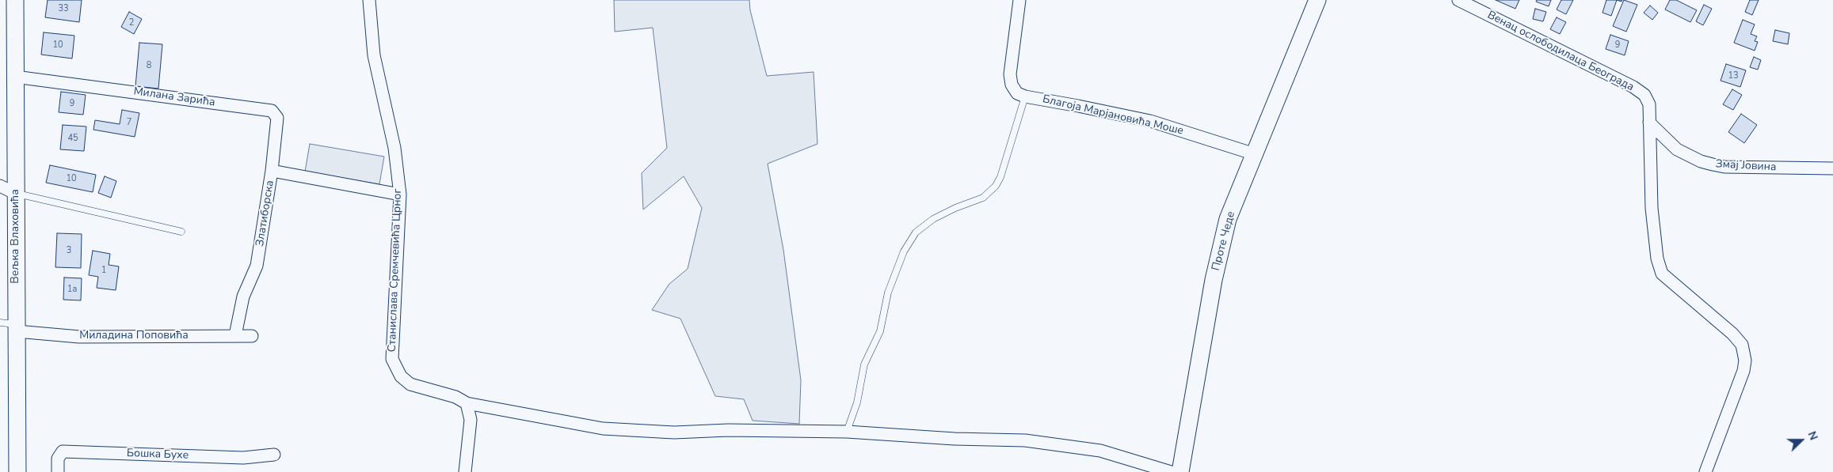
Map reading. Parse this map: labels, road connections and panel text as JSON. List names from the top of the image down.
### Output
{
  "streets": {
    "street": [
      "Венац ослободилаца Београда",
      "Милана Зарића",
      "Благоја Марјановића Моше",
      "Змај Јовина",
      "Златиборска",
      "Вељка Влаховића",
      "Проте Чеде",
      "Станислава Сремчевића Црног",
      "Миладина Поповића",
      "Бошка Бухе"
    ]
  },
  "crossings": [
    ["Венац ослободилаца Београда", "Змај Јовина"],
    ["Милана Зарића", "Златиборска"],
    ["Милана Зарића", "Вељка Влаховића"],
    ["Благоја Марјановића Моше", "Проте Чеде"],
    ["Златиборска", "Станислава Сремчевића Црног"],
    ["Златиборска", "Миладина Поповића"],
    ["Вељка Влаховића", "Миладина Поповића"]
  ],
  "house_numbers": [
    "33",
    "2",
    "10",
    "9",
    "8",
    "13",
    "9",
    "7",
    "45",
    "10",
    "3",
    "1",
    "1a"
  ],
  "north": "right"
}
